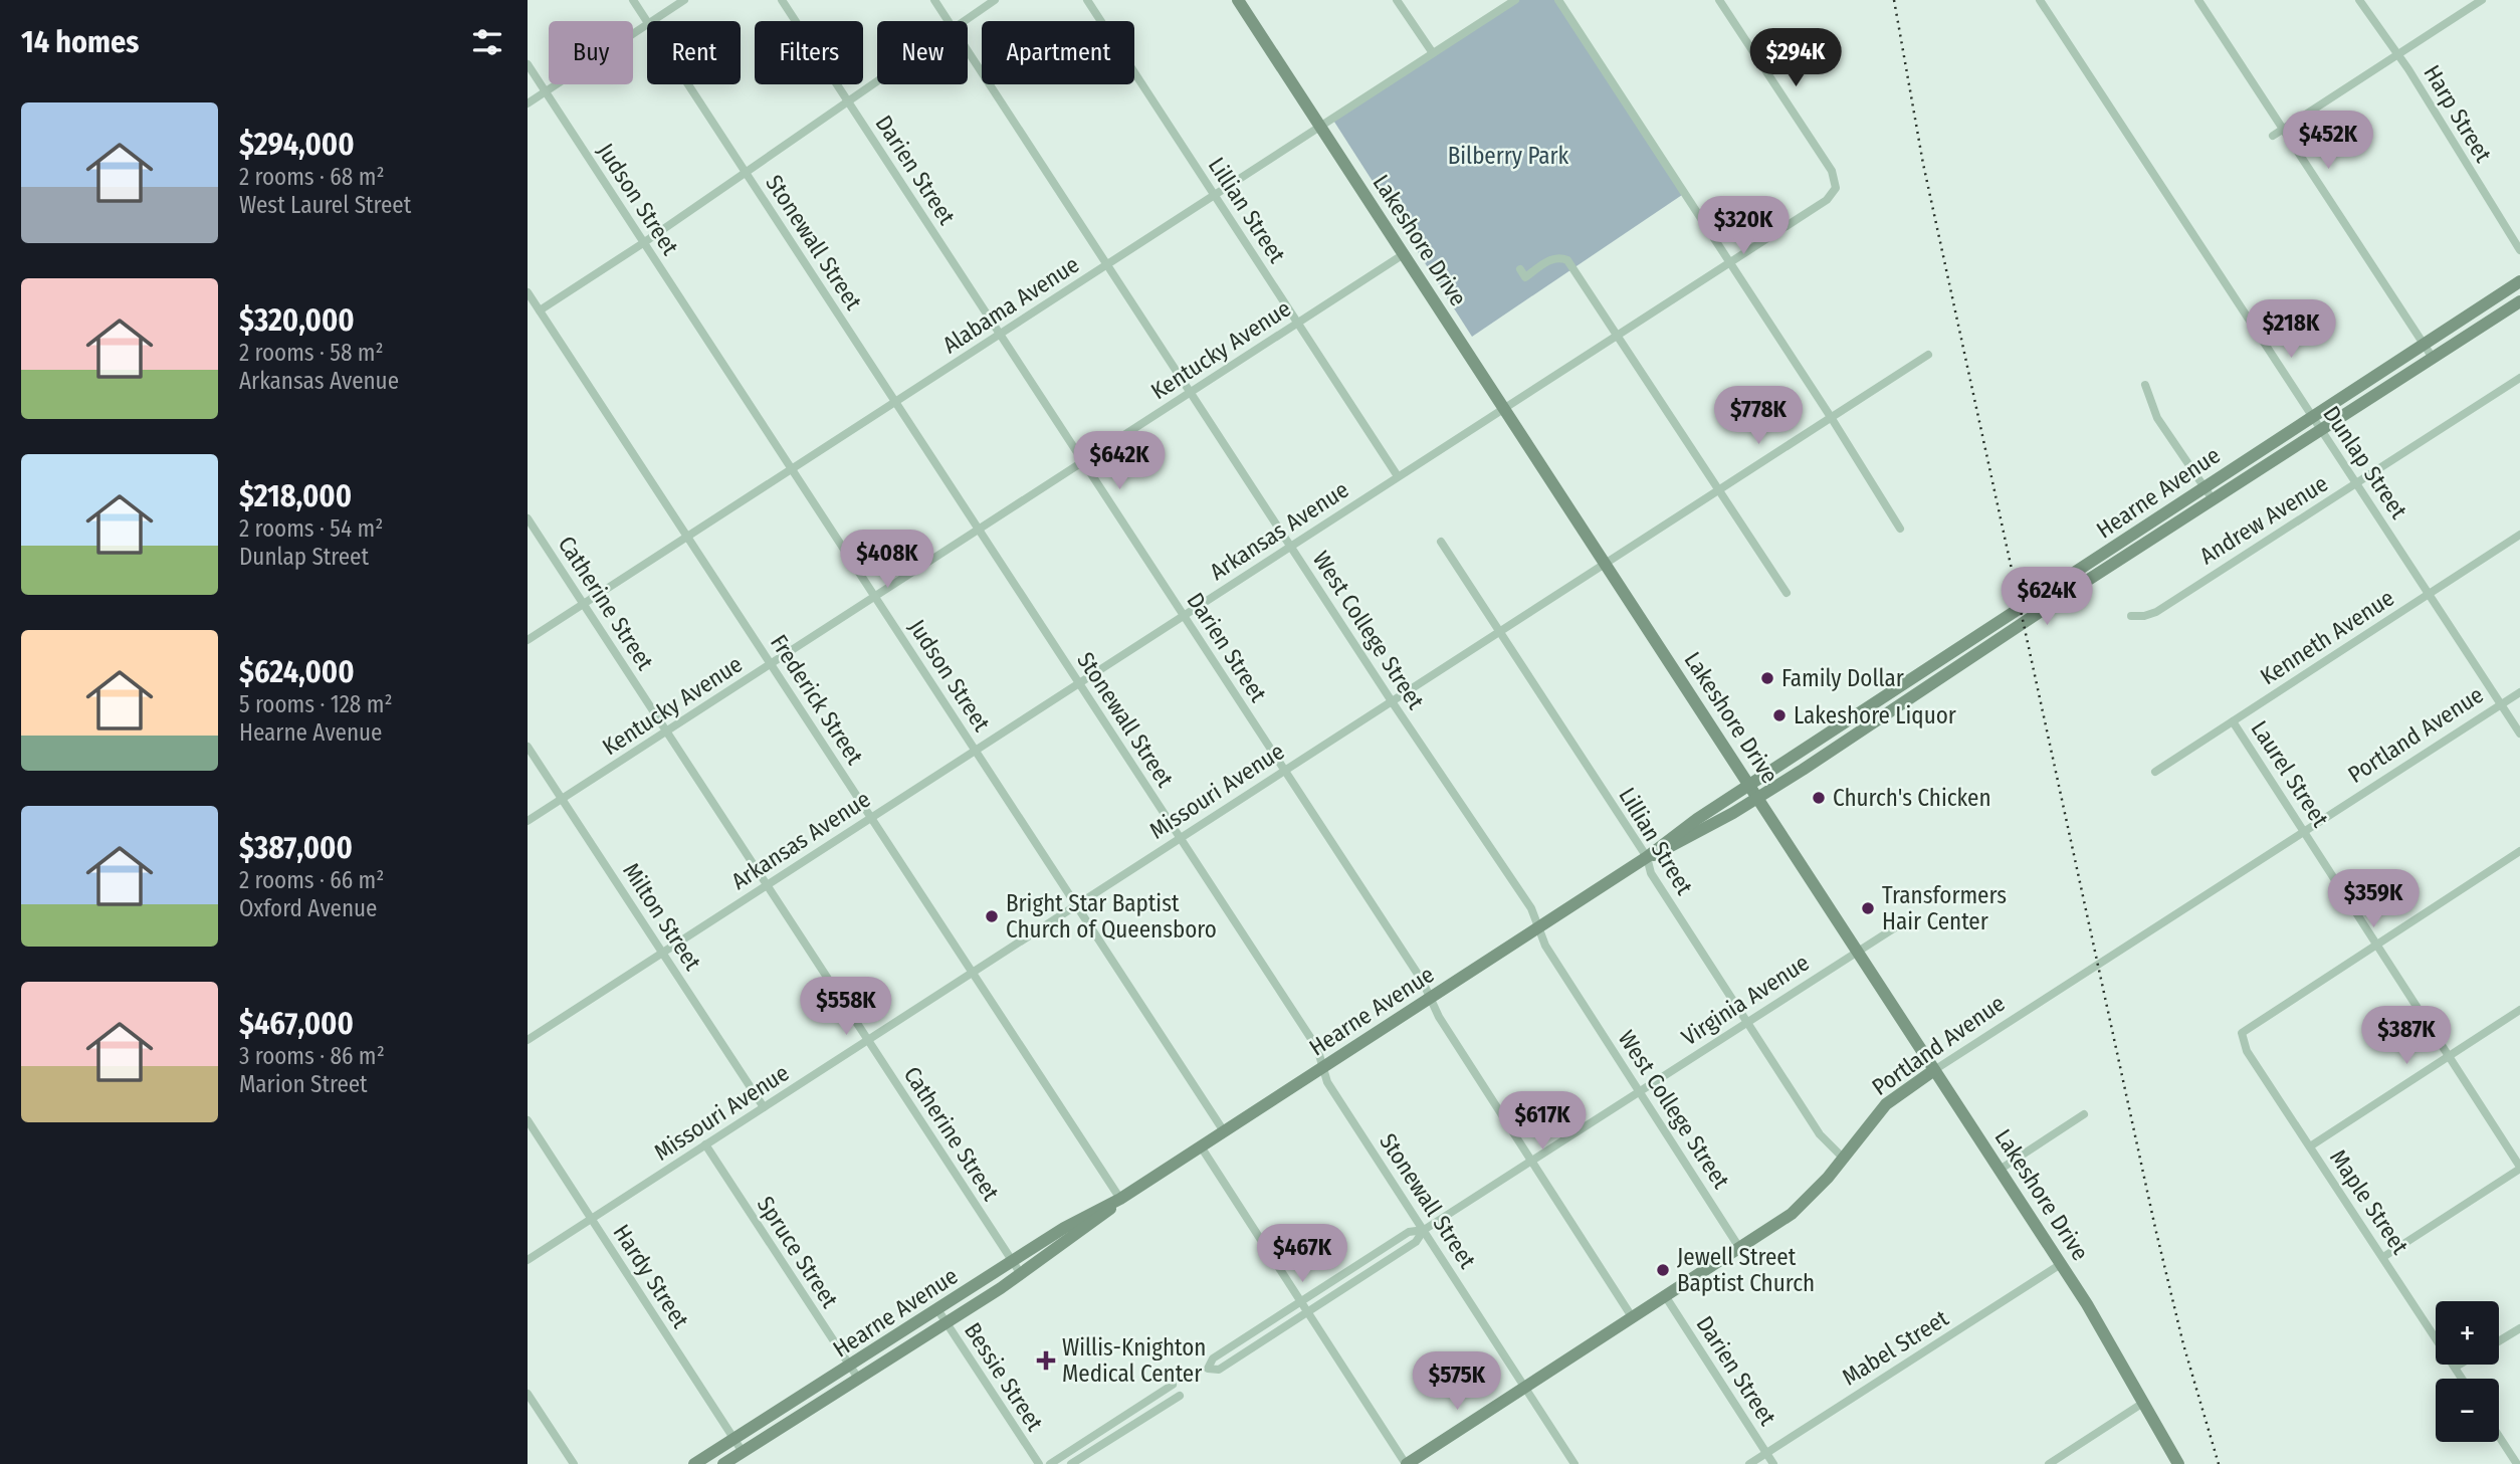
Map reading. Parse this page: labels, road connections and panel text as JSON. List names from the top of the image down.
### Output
{
  "streets": {
    "main road": ["Lakeshore Drive", "Hearne Avenue", "Portland Avenue"],
    "street": [
      "Harp Street",
      "Darien Street",
      "Judson Street",
      "Lillian Street",
      "Stonewall Street",
      "Alabama Avenue",
      "Kentucky Avenue",
      "Dunlap Street",
      "Andrew Avenue",
      "Arkansas Avenue",
      "Catherine Street",
      "West College Street",
      "Kenneth Avenue",
      "Frederick Street",
      "Laurel Street",
      "Missouri Avenue",
      "Milton Street",
      "Virginia Avenue",
      "Maple Street",
      "Spruce Street",
      "Hardy Street",
      "Mabel Street",
      "Bessie Street"
    ]
  },
  "crossings": [
    ["Darien Street", "Alabama Avenue"],
    ["Darien Street", "Kentucky Avenue"],
    ["Darien Street", "Hearne Avenue"],
    ["Darien Street", "Arkansas Avenue"],
    ["Darien Street", "Portland Avenue"],
    ["Darien Street", "Missouri Avenue"],
    ["Darien Street", "Virginia Avenue"],
    ["Darien Street", "Mabel Street"],
    ["Judson Street", "Alabama Avenue"],
    ["Judson Street", "Kentucky Avenue"],
    ["Judson Street", "Hearne Avenue"],
    ["Judson Street", "Arkansas Avenue"],
    ["Judson Street", "Missouri Avenue"],
    ["Lillian Street", "Alabama Avenue"],
    ["Lillian Street", "Kentucky Avenue"],
    ["Lillian Street", "Hearne Avenue"],
    ["Lillian Street", "Arkansas Avenue"],
    ["Lillian Street", "Portland Avenue"],
    ["Lillian Street", "Missouri Avenue"],
    ["Lillian Street", "Virginia Avenue"],
    ["Lakeshore Drive", "Alabama Avenue"],
    ["Lakeshore Drive", "Kentucky Avenue"],
    ["Lakeshore Drive", "Hearne Avenue"],
    ["Lakeshore Drive", "Arkansas Avenue"],
    ["Lakeshore Drive", "Portland Avenue"],
    ["Lakeshore Drive", "Missouri Avenue"],
    ["Lakeshore Drive", "Virginia Avenue"],
    ["Lakeshore Drive", "Mabel Street"],
    ["Stonewall Street", "Alabama Avenue"],
    ["Stonewall Street", "Kentucky Avenue"],
    ["Stonewall Street", "Hearne Avenue"],
    ["Stonewall Street", "Arkansas Avenue"],
    ["Stonewall Street", "Portland Avenue"],
    ["Stonewall Street", "Missouri Avenue"],
    ["Stonewall Street", "Virginia Avenue"],
    ["Alabama Avenue", "Catherine Street"],
    ["Alabama Avenue", "West College Street"],
    ["Alabama Avenue", "Frederick Street"],
    ["Kentucky Avenue", "Catherine Street"],
    ["Kentucky Avenue", "West College Street"],
    ["Kentucky Avenue", "Frederick Street"],
    ["Kentucky Avenue", "Milton Street"],
    ["Dunlap Street", "Hearne Avenue"],
    ["Dunlap Street", "Andrew Avenue"],
    ["Dunlap Street", "Kenneth Avenue"],
    ["Dunlap Street", "Portland Avenue"],
    ["Hearne Avenue", "Catherine Street"],
    ["Hearne Avenue", "West College Street"],
    ["Hearne Avenue", "Frederick Street"],
    ["Hearne Avenue", "Spruce Street"],
    ["Hearne Avenue", "Hardy Street"],
    ["Hearne Avenue", "Bessie Street"],
    ["Arkansas Avenue", "Catherine Street"],
    ["Arkansas Avenue", "West College Street"],
    ["Arkansas Avenue", "Frederick Street"],
    ["Arkansas Avenue", "Milton Street"],
    ["Catherine Street", "Missouri Avenue"],
    ["West College Street", "Portland Avenue"],
    ["West College Street", "Missouri Avenue"],
    ["West College Street", "Virginia Avenue"],
    ["Kenneth Avenue", "Laurel Street"],
    ["Frederick Street", "Missouri Avenue"],
    ["Portland Avenue", "Laurel Street"],
    ["Laurel Street", "Maple Street"],
    ["Missouri Avenue", "Milton Street"],
    ["Missouri Avenue", "Spruce Street"],
    ["Missouri Avenue", "Hardy Street"]
  ],
  "parks": ["Bilberry Park"],
  "places": {
    "other": [
      "Family Dollar",
      "Lakeshore Liquor",
      "Church's Chicken",
      "Transformers Hair Center",
      "Bright Star Baptist Church of Queensboro",
      "Jewell Street Baptist Church"
    ],
    "health": ["Willis-Knighton Medical Center"]
  },
  "page": {
    "heading": "14 homes",
    "chip": [
      "Buy",
      "Rent",
      "Filters",
      "New",
      "Apartment"
    ],
    "price": [
      "$294K",
      "$452K",
      "$320K",
      "$218K",
      "$778K",
      "$642K",
      "$408K",
      "$624K",
      "$359K",
      "$558K",
      "$387K",
      "$617K",
      "$467K",
      "$575K"
    ],
    "list": [
      {
        "name": "$294,000",
        "note": "2 rooms · 68 m² · West Laurel Street"
      },
      {
        "name": "$320,000",
        "note": "2 rooms · 58 m² · Arkansas Avenue"
      },
      {
        "name": "$218,000",
        "note": "2 rooms · 54 m² · Dunlap Street"
      },
      {
        "name": "$624,000",
        "note": "5 rooms · 128 m² · Hearne Avenue"
      },
      {
        "name": "$387,000",
        "note": "2 rooms · 66 m² · Oxford Avenue"
      },
      {
        "name": "$467,000",
        "note": "3 rooms · 86 m² · Marion Street"
      }
    ],
    "map_buttons": ["+", "−"]
  }
}
